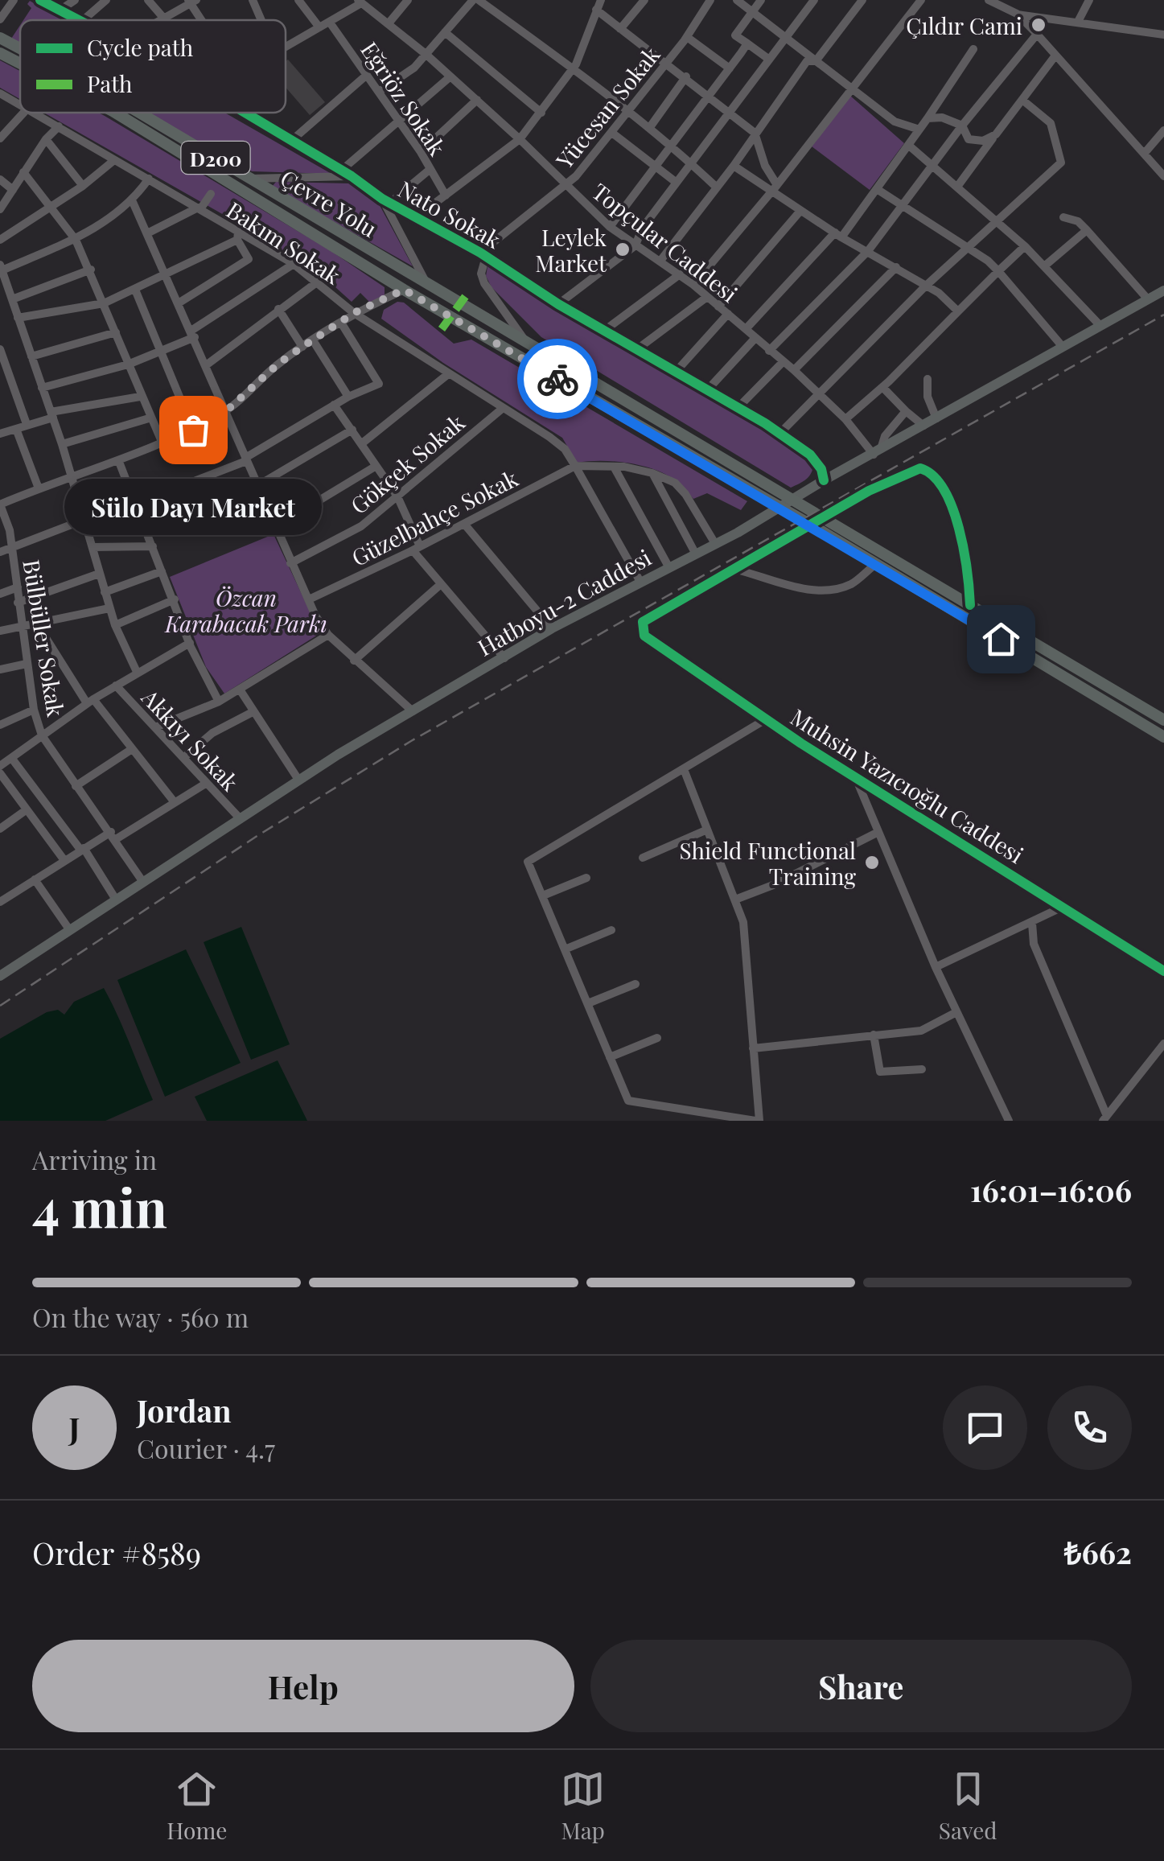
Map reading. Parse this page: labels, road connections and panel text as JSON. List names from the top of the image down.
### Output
{
  "streets": {
    "highway": ["D200", "Çevre Yolu"],
    "main road": ["Hatboyu-2 Caddesi"],
    "street": [
      "Eğriöz Sokak",
      "Yücesan Sokak",
      "Nato Sokak",
      "Bakım Sokak",
      "Topçular Caddesi",
      "Gökçek Sokak",
      "Güzelbahçe Sokak",
      "Bülbüller Sokak",
      "Akkıyı Sokak",
      "Muhsin Yazıcıoğlu Caddesi"
    ]
  },
  "crossings": [
    ["Yücesan Sokak", "Nato Sokak"],
    ["Yücesan Sokak", "Topçular Caddesi"],
    ["D200", "Çevre Yolu"],
    ["Nato Sokak", "Hatboyu-2 Caddesi"],
    ["Bakım Sokak", "Gökçek Sokak"],
    ["Bakım Sokak", "Güzelbahçe Sokak"],
    ["Bakım Sokak", "Hatboyu-2 Caddesi"],
    ["Topçular Caddesi", "Hatboyu-2 Caddesi"],
    ["Hatboyu-2 Caddesi", "Bülbüller Sokak"],
    ["Hatboyu-2 Caddesi", "Akkıyı Sokak"]
  ],
  "parks": ["Özcan Karabacak Parkı"],
  "places": [
    "Çıldır Cami",
    "Leylek Market",
    "Sülo Dayı Market",
    "Shield Functional Training"
  ],
  "legend": ["Cycle path", "Path"],
  "page": {
    "bubble": "Sülo Dayı Market",
    "heading": ["4 min", "Arriving in", "16:01–16:06"],
    "panel": [
      "Jordan",
      "Courier · 4.7",
      "Order #8589",
      "₺662"
    ],
    "bar": "On the way · 560 m",
    "round": "J",
    "buttons": ["Help", "Share"],
    "tabs": ["Home", "Map", "Saved"]
  }
}
